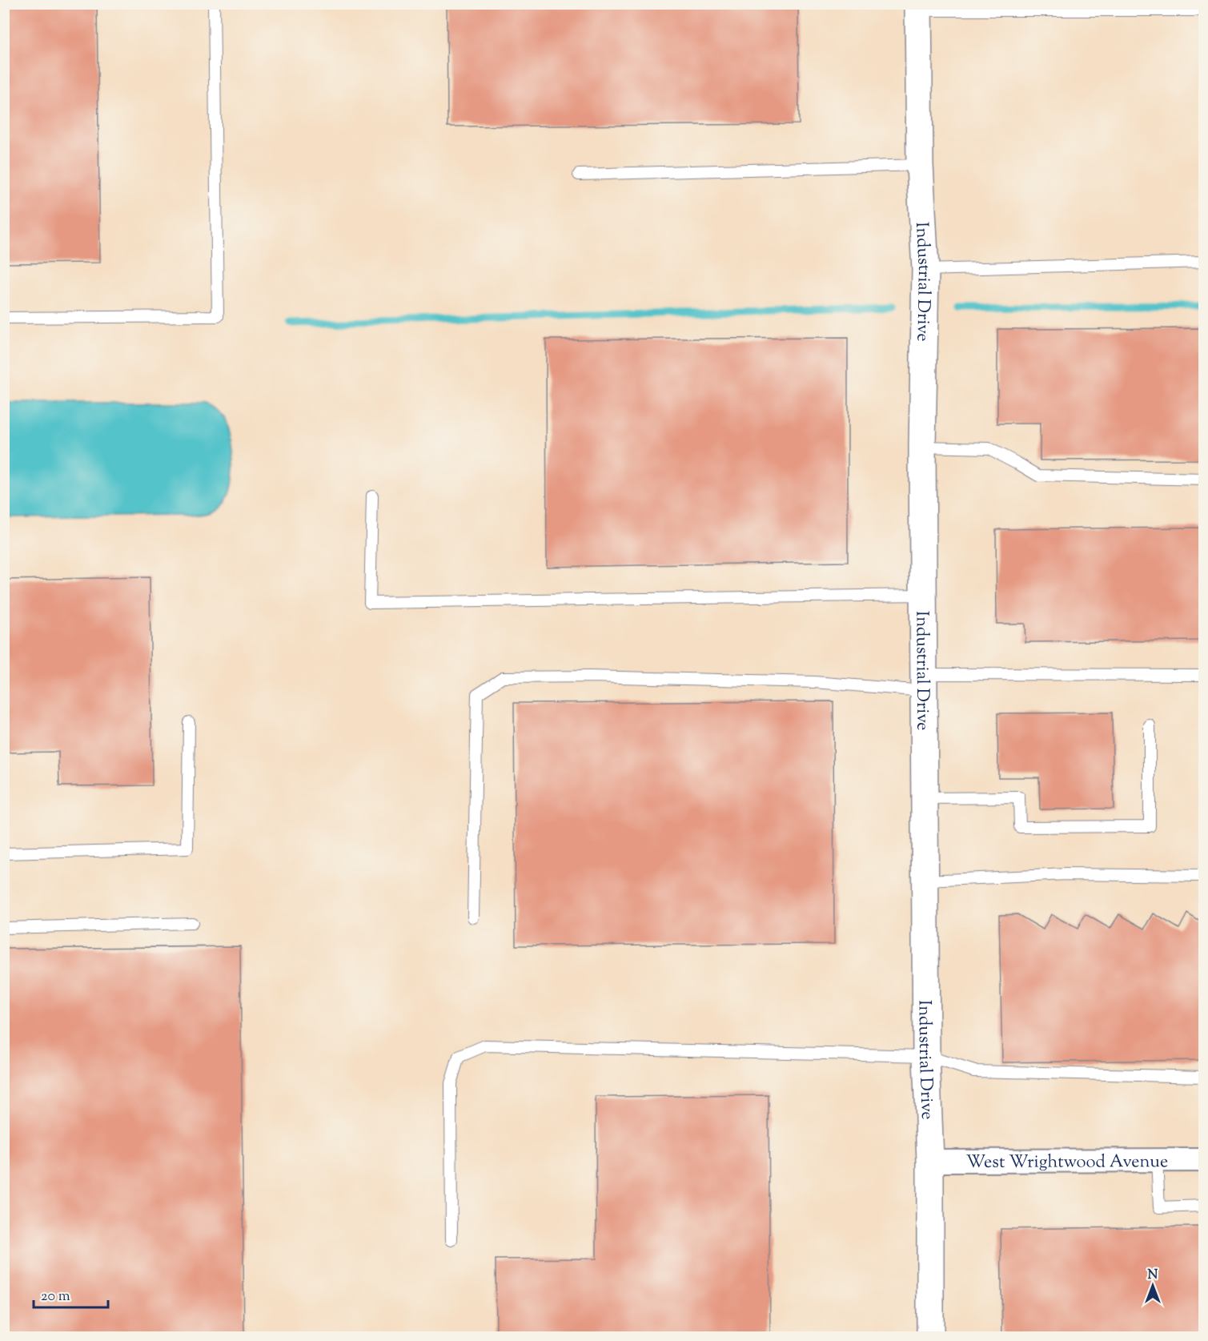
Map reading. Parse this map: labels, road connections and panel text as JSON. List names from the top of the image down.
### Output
{
  "streets": {
    "street": ["Industrial Drive", "West Wrightwood Avenue"]
  },
  "crossings": [
    ["Industrial Drive", "West Wrightwood Avenue"]
  ],
  "scale_bar": "20 m",
  "north": "top"
}
